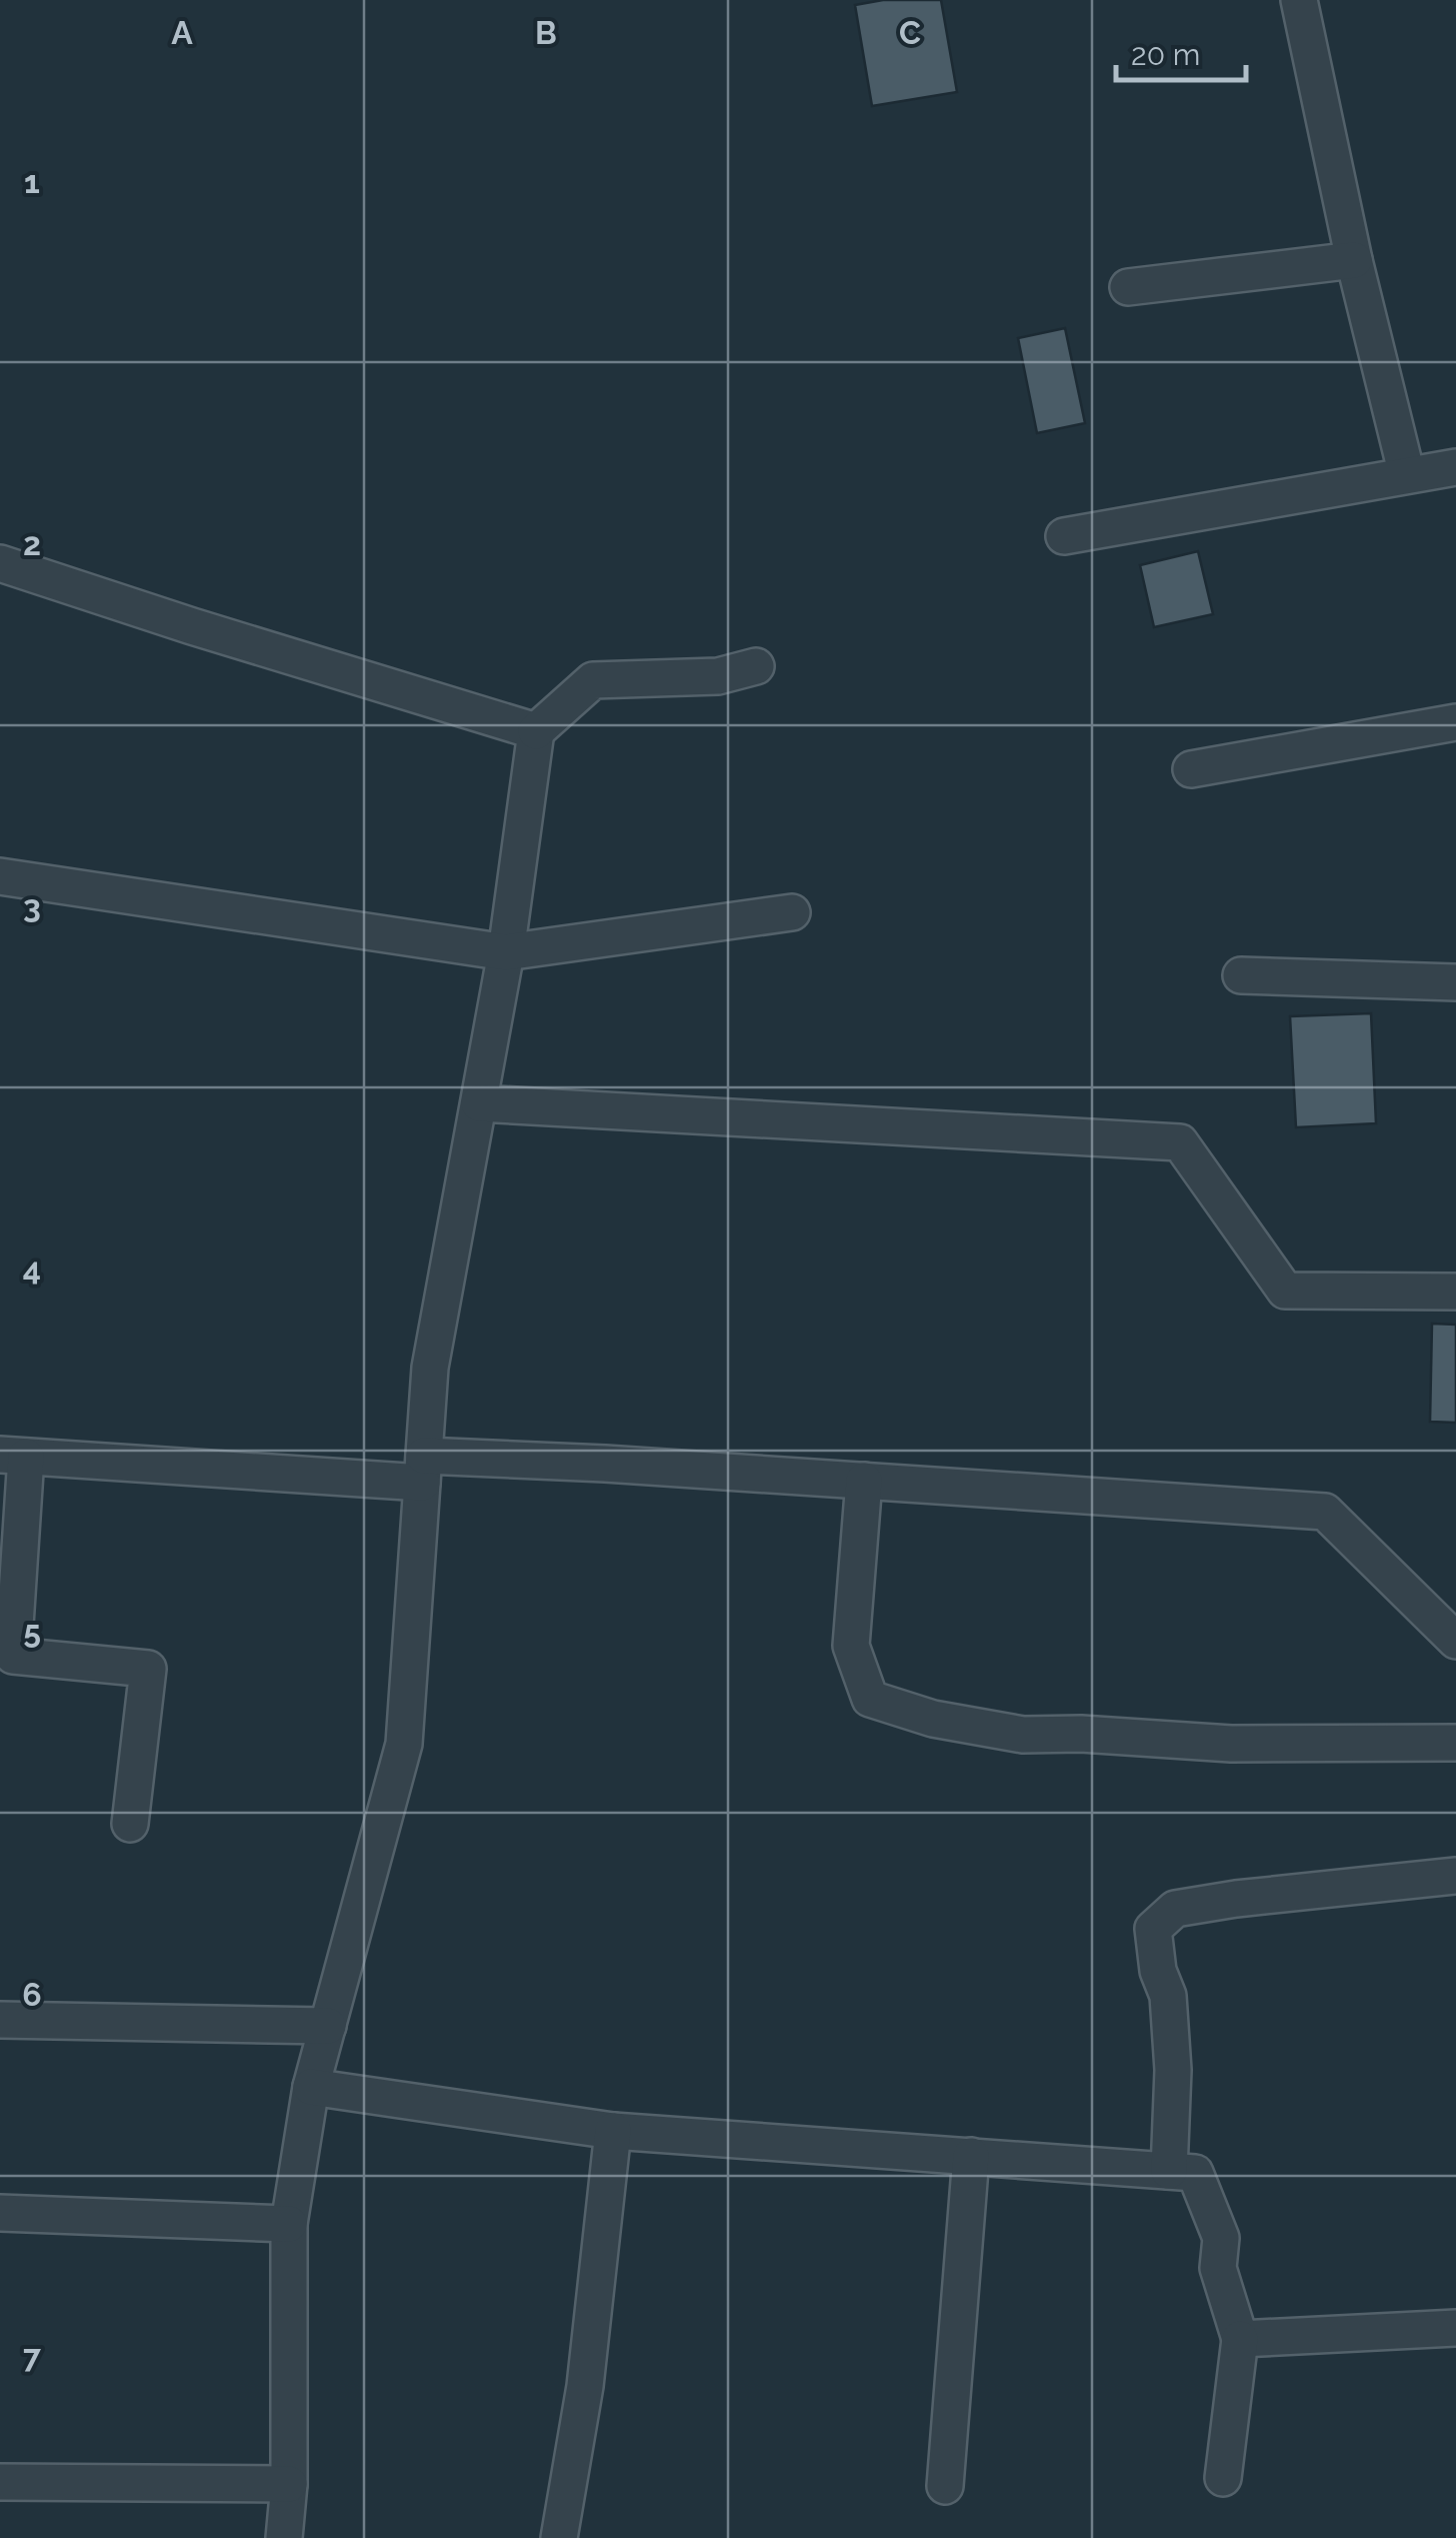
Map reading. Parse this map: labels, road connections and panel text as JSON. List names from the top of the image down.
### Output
{
  "scale_bar": "20 m",
  "grid": {
    "columns": ["A", "B", "C"],
    "rows": [
      "1",
      "2",
      "3",
      "4",
      "5",
      "6",
      "7"
    ]
  }
}
